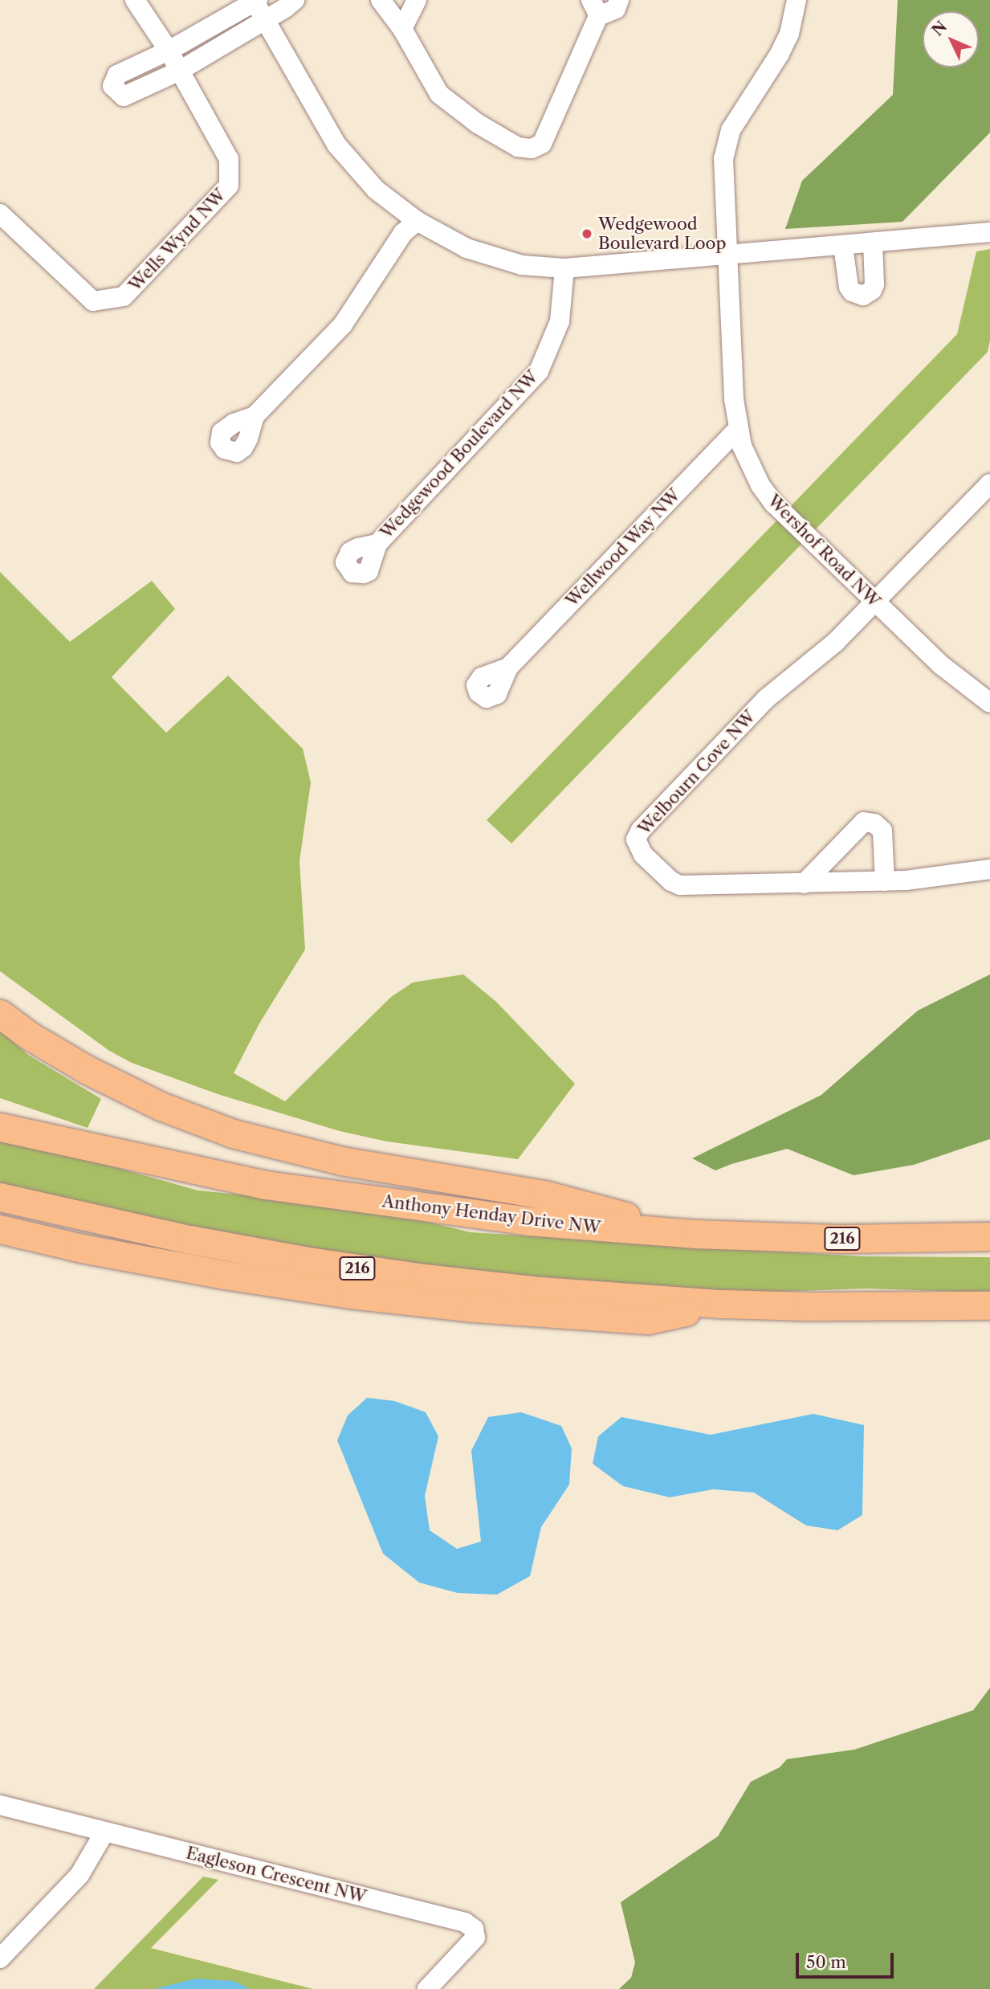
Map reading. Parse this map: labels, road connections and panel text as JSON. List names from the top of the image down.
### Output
{
  "streets": {
    "highway": ["Anthony Henday Drive NW", "216"],
    "street": [
      "Wells Wynd NW",
      "Wedgewood Boulevard NW",
      "Wellwood Way NW",
      "Wershof Road NW",
      "Welbourn Cove NW",
      "Eagleson Crescent NW"
    ]
  },
  "crossings": [
    ["Wellwood Way NW", "Wershof Road NW"],
    ["Wershof Road NW", "Welbourn Cove NW"]
  ],
  "places": ["Wedgewood Boulevard Loop"],
  "scale_bar": "50 m",
  "north": "top left"
}
